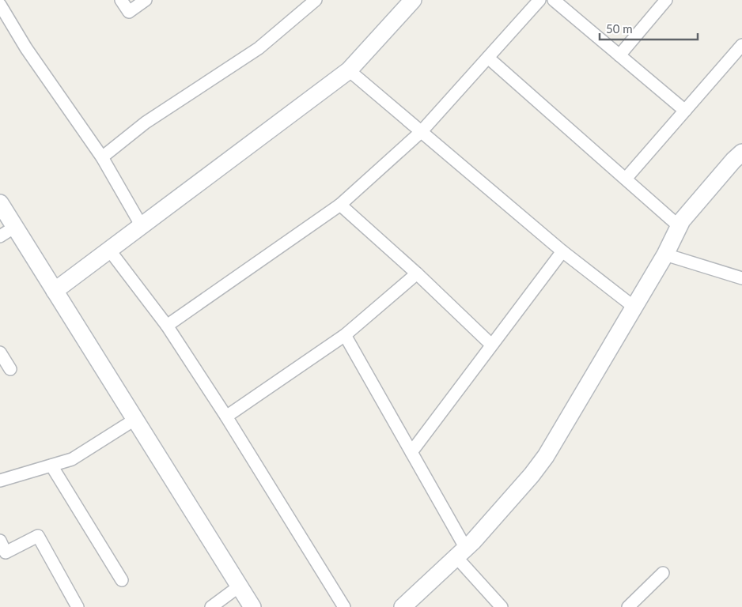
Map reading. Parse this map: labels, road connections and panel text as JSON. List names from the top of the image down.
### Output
{
  "scale_bar": "50 m"
}
